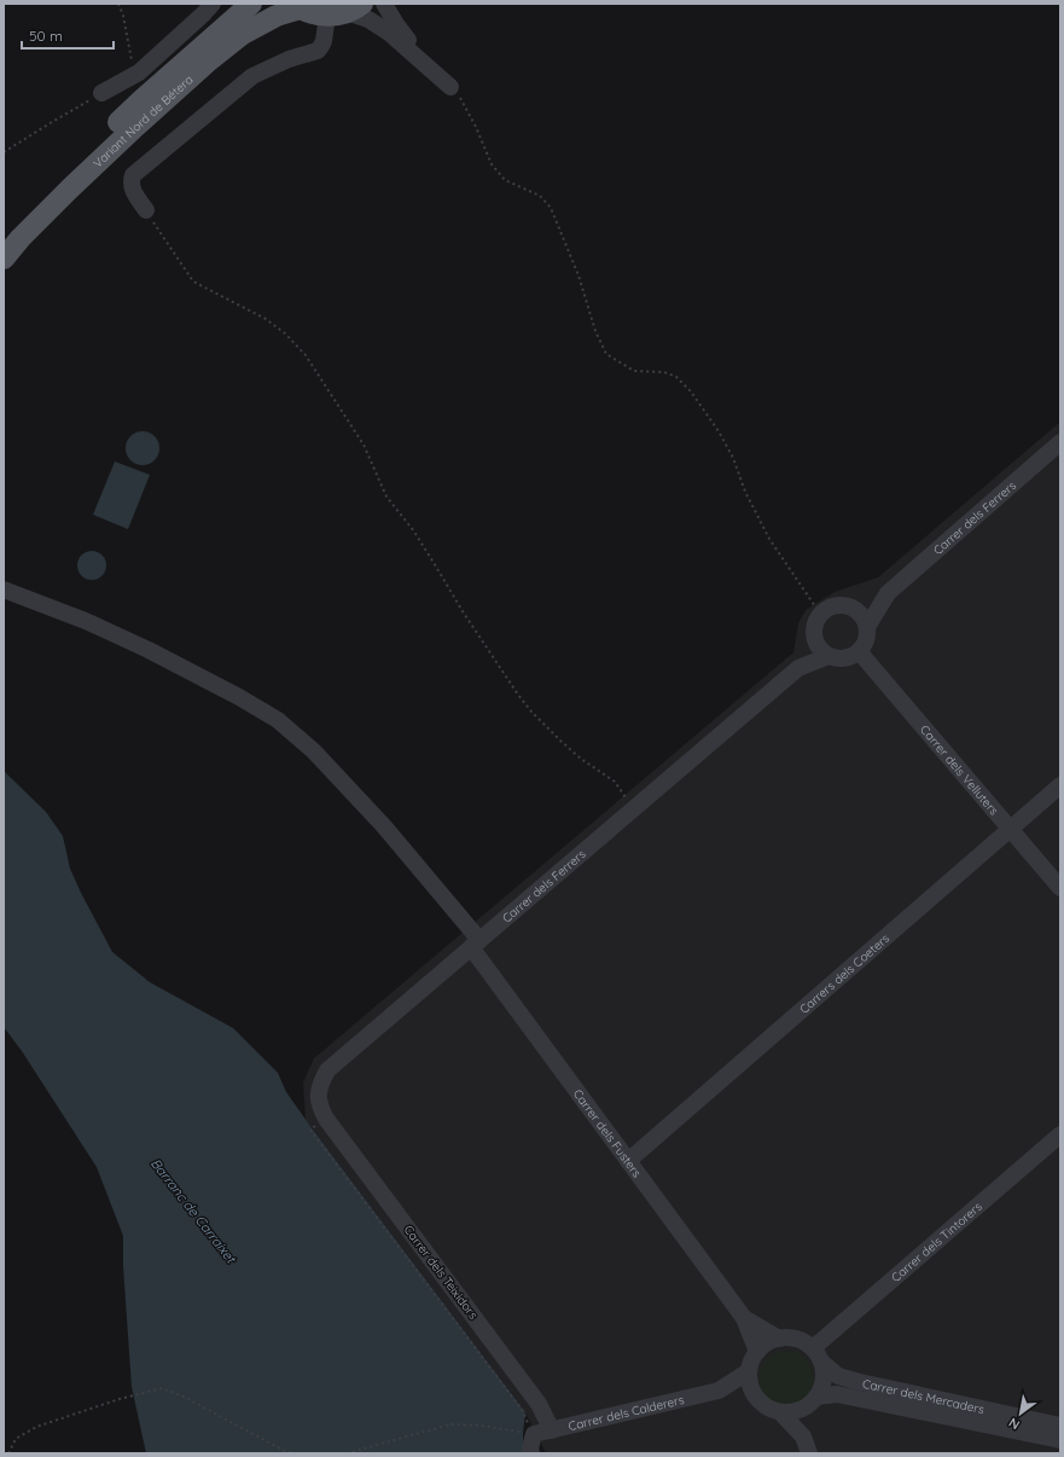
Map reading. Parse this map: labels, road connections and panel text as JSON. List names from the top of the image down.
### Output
{
  "streets": {
    "main road": ["Variant Nord de Bétera"],
    "street": [
      "Carrer dels Ferrers",
      "Carrer dels Velluters",
      "Carrers dels Coeters",
      "Carrer dels Fusters",
      "Carrer dels Tintorers",
      "Carrer dels Teixidors",
      "Carrer dels Mercaders",
      "Carrer dels Calderers"
    ]
  },
  "crossings": [
    ["Carrer dels Ferrers", "Carrer dels Velluters"],
    ["Carrer dels Ferrers", "Carrer dels Fusters"],
    ["Carrer dels Ferrers", "Carrer dels Teixidors"],
    ["Carrer dels Velluters", "Carrers dels Coeters"],
    ["Carrers dels Coeters", "Carrer dels Fusters"],
    ["Carrer dels Fusters", "Carrer dels Tintorers"],
    ["Carrer dels Fusters", "Carrer dels Mercaders"],
    ["Carrer dels Fusters", "Carrer dels Calderers"],
    ["Carrer dels Tintorers", "Carrer dels Mercaders"],
    ["Carrer dels Tintorers", "Carrer dels Calderers"],
    ["Carrer dels Teixidors", "Carrer dels Calderers"],
    ["Carrer dels Mercaders", "Carrer dels Calderers"]
  ],
  "water": ["Barranc de Carraixet"],
  "scale_bar": "50 m",
  "north": "bottom left"
}
